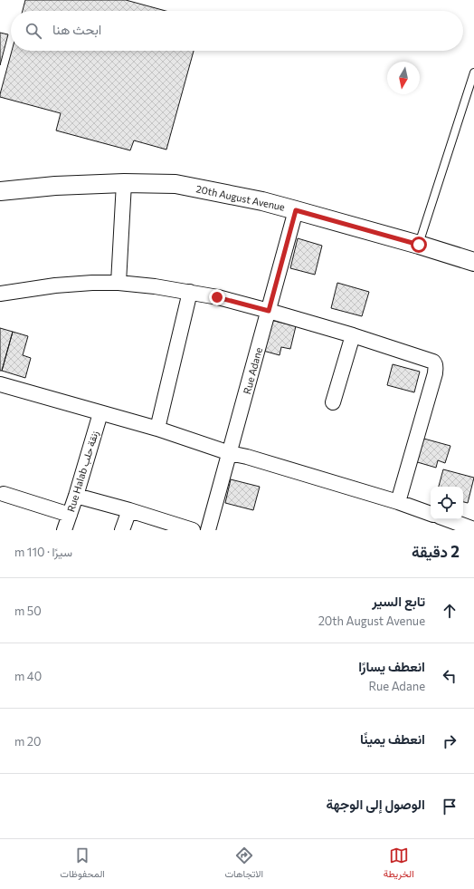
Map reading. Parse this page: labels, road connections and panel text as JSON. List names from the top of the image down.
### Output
{
  "streets": {
    "street": ["20th August Avenue", "Rue Adane", "Rue Halab زنقة حلب"]
  },
  "crossings": [
    ["20th August Avenue", "Rue Adane"]
  ],
  "north": "bottom",
  "page": {
    "search": "ابحث هنا",
    "heading": ["2 دقيقة", "سيرًا · 110 m"],
    "list": [
      ["تابع السير", "20th August Avenue", "50 m"],
      ["انعطف يسارًا", "Rue Adane", "40 m"],
      ["انعطف يمينًا", "20 m"],
      "الوصول إلى الوجهة"
    ],
    "nav": ["الخريطة", "الاتجاهات", "المحفوظات"]
  }
}
